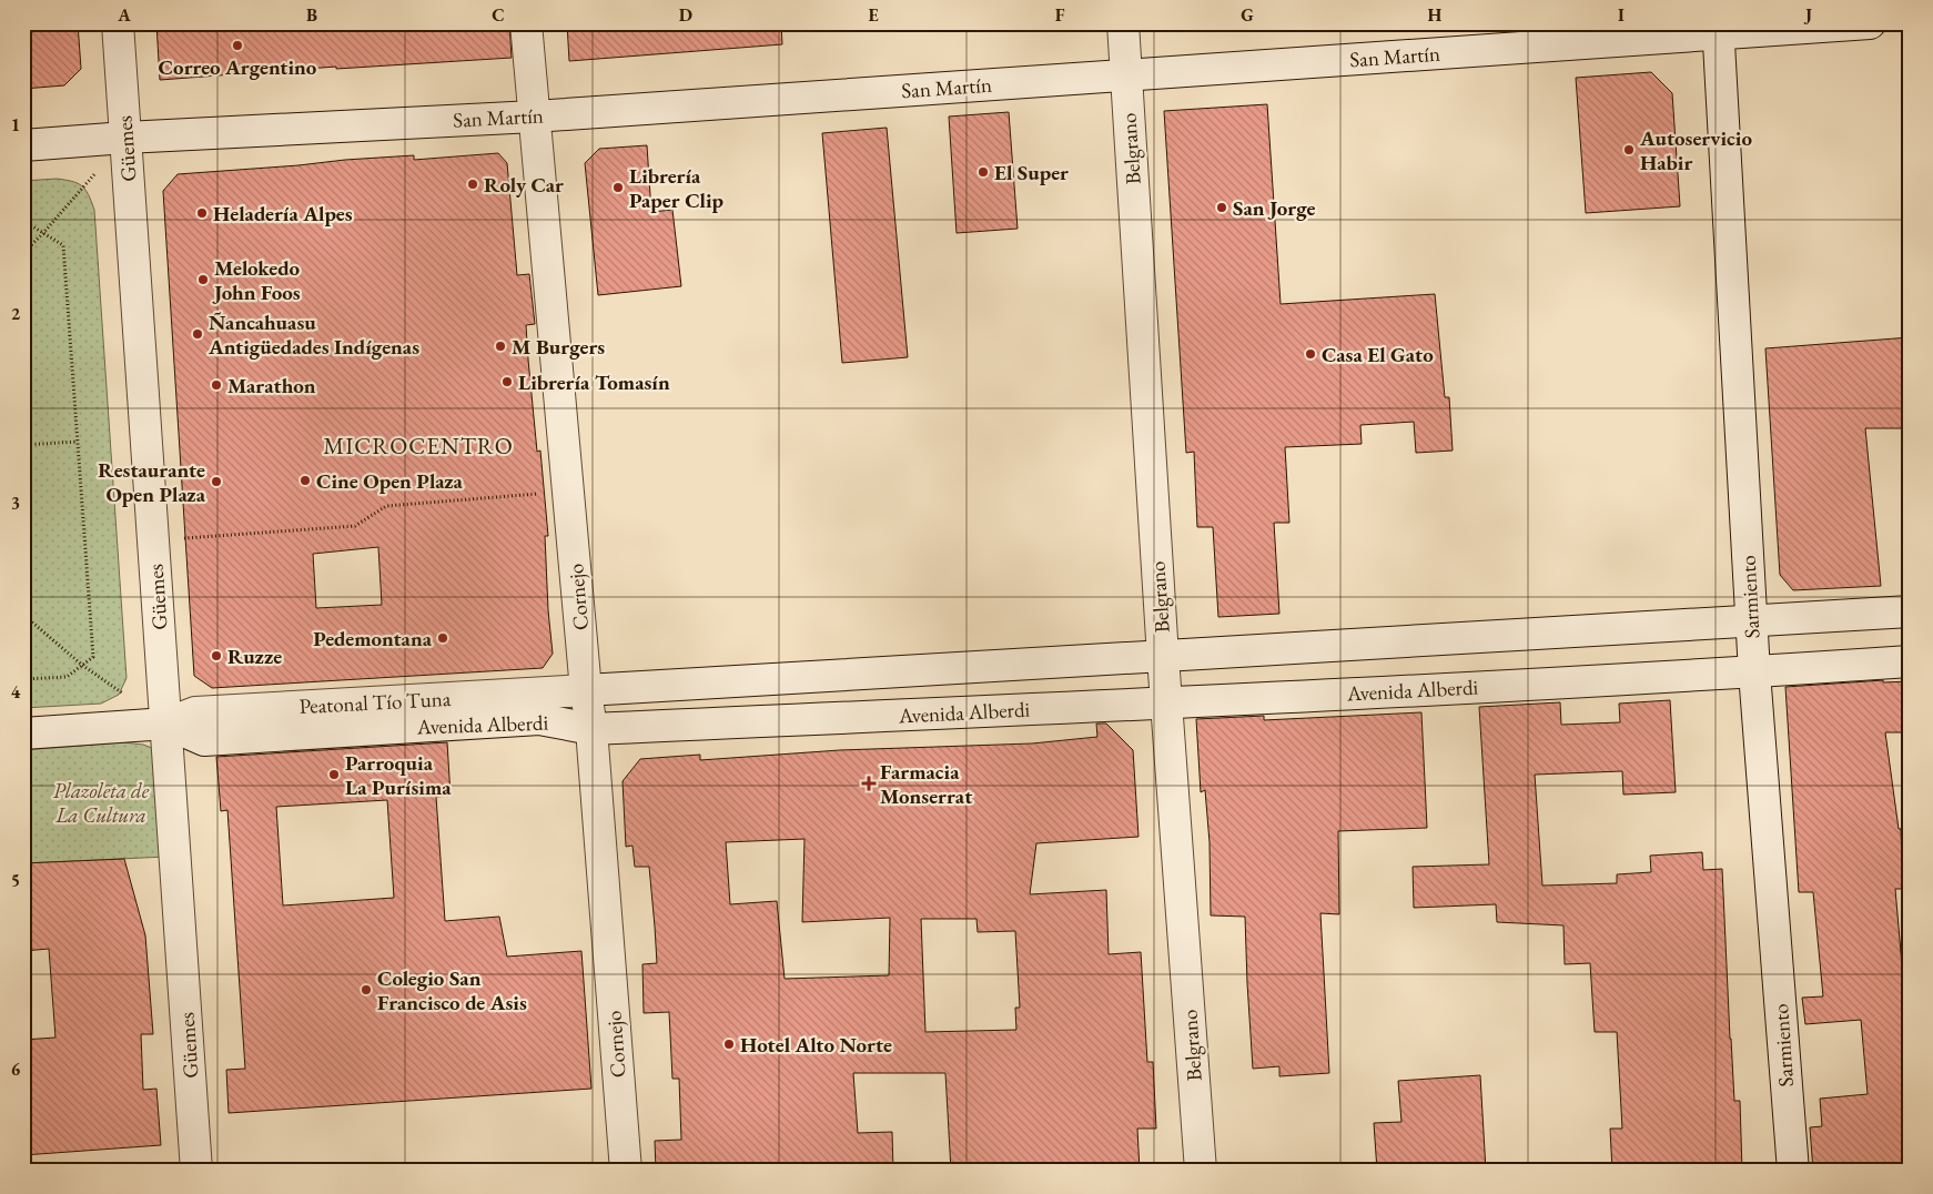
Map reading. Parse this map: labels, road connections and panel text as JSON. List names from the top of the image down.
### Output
{
  "streets": {
    "street": [
      "San Martín",
      "Güemes",
      "Belgrano",
      "Cornejo",
      "Sarmiento",
      "Avenida Alberdi",
      "Peatonal Tío Tuna"
    ]
  },
  "crossings": [
    ["San Martín", "Güemes"],
    ["San Martín", "Belgrano"],
    ["San Martín", "Cornejo"],
    ["San Martín", "Sarmiento"],
    ["Güemes", "Avenida Alberdi"],
    ["Güemes", "Peatonal Tío Tuna"],
    ["Belgrano", "Avenida Alberdi"],
    ["Cornejo", "Avenida Alberdi"],
    ["Cornejo", "Peatonal Tío Tuna"],
    ["Sarmiento", "Avenida Alberdi"],
    ["Avenida Alberdi", "Peatonal Tío Tuna"]
  ],
  "districts": ["MICROCENTRO"],
  "parks": ["Plazoleta de La Cultura"],
  "places": {
    "other": [
      "Correo Argentino",
      "Autoservicio Habir",
      "El Super",
      "Roly Car",
      "Librería Paper Clip",
      "San Jorge",
      "Heladería Alpes",
      "Melokedo John Foos",
      "Ñancahuasu Antigüedades Indígenas",
      "M Burgers",
      "Casa El Gato",
      "Librería Tomasín",
      "Marathon",
      "Cine Open Plaza",
      "Restaurante Open Plaza",
      "Pedemontana",
      "Ruzze",
      "Parroquia La Purísima",
      "Colegio San Francisco de Asis",
      "Hotel Alto Norte"
    ],
    "health": ["Farmacia Monserrat"]
  },
  "grid": {
    "columns": [
      "A",
      "B",
      "C",
      "D",
      "E",
      "F",
      "G",
      "H",
      "I",
      "J"
    ],
    "rows": [
      "1",
      "2",
      "3",
      "4",
      "5",
      "6"
    ]
  }
}
